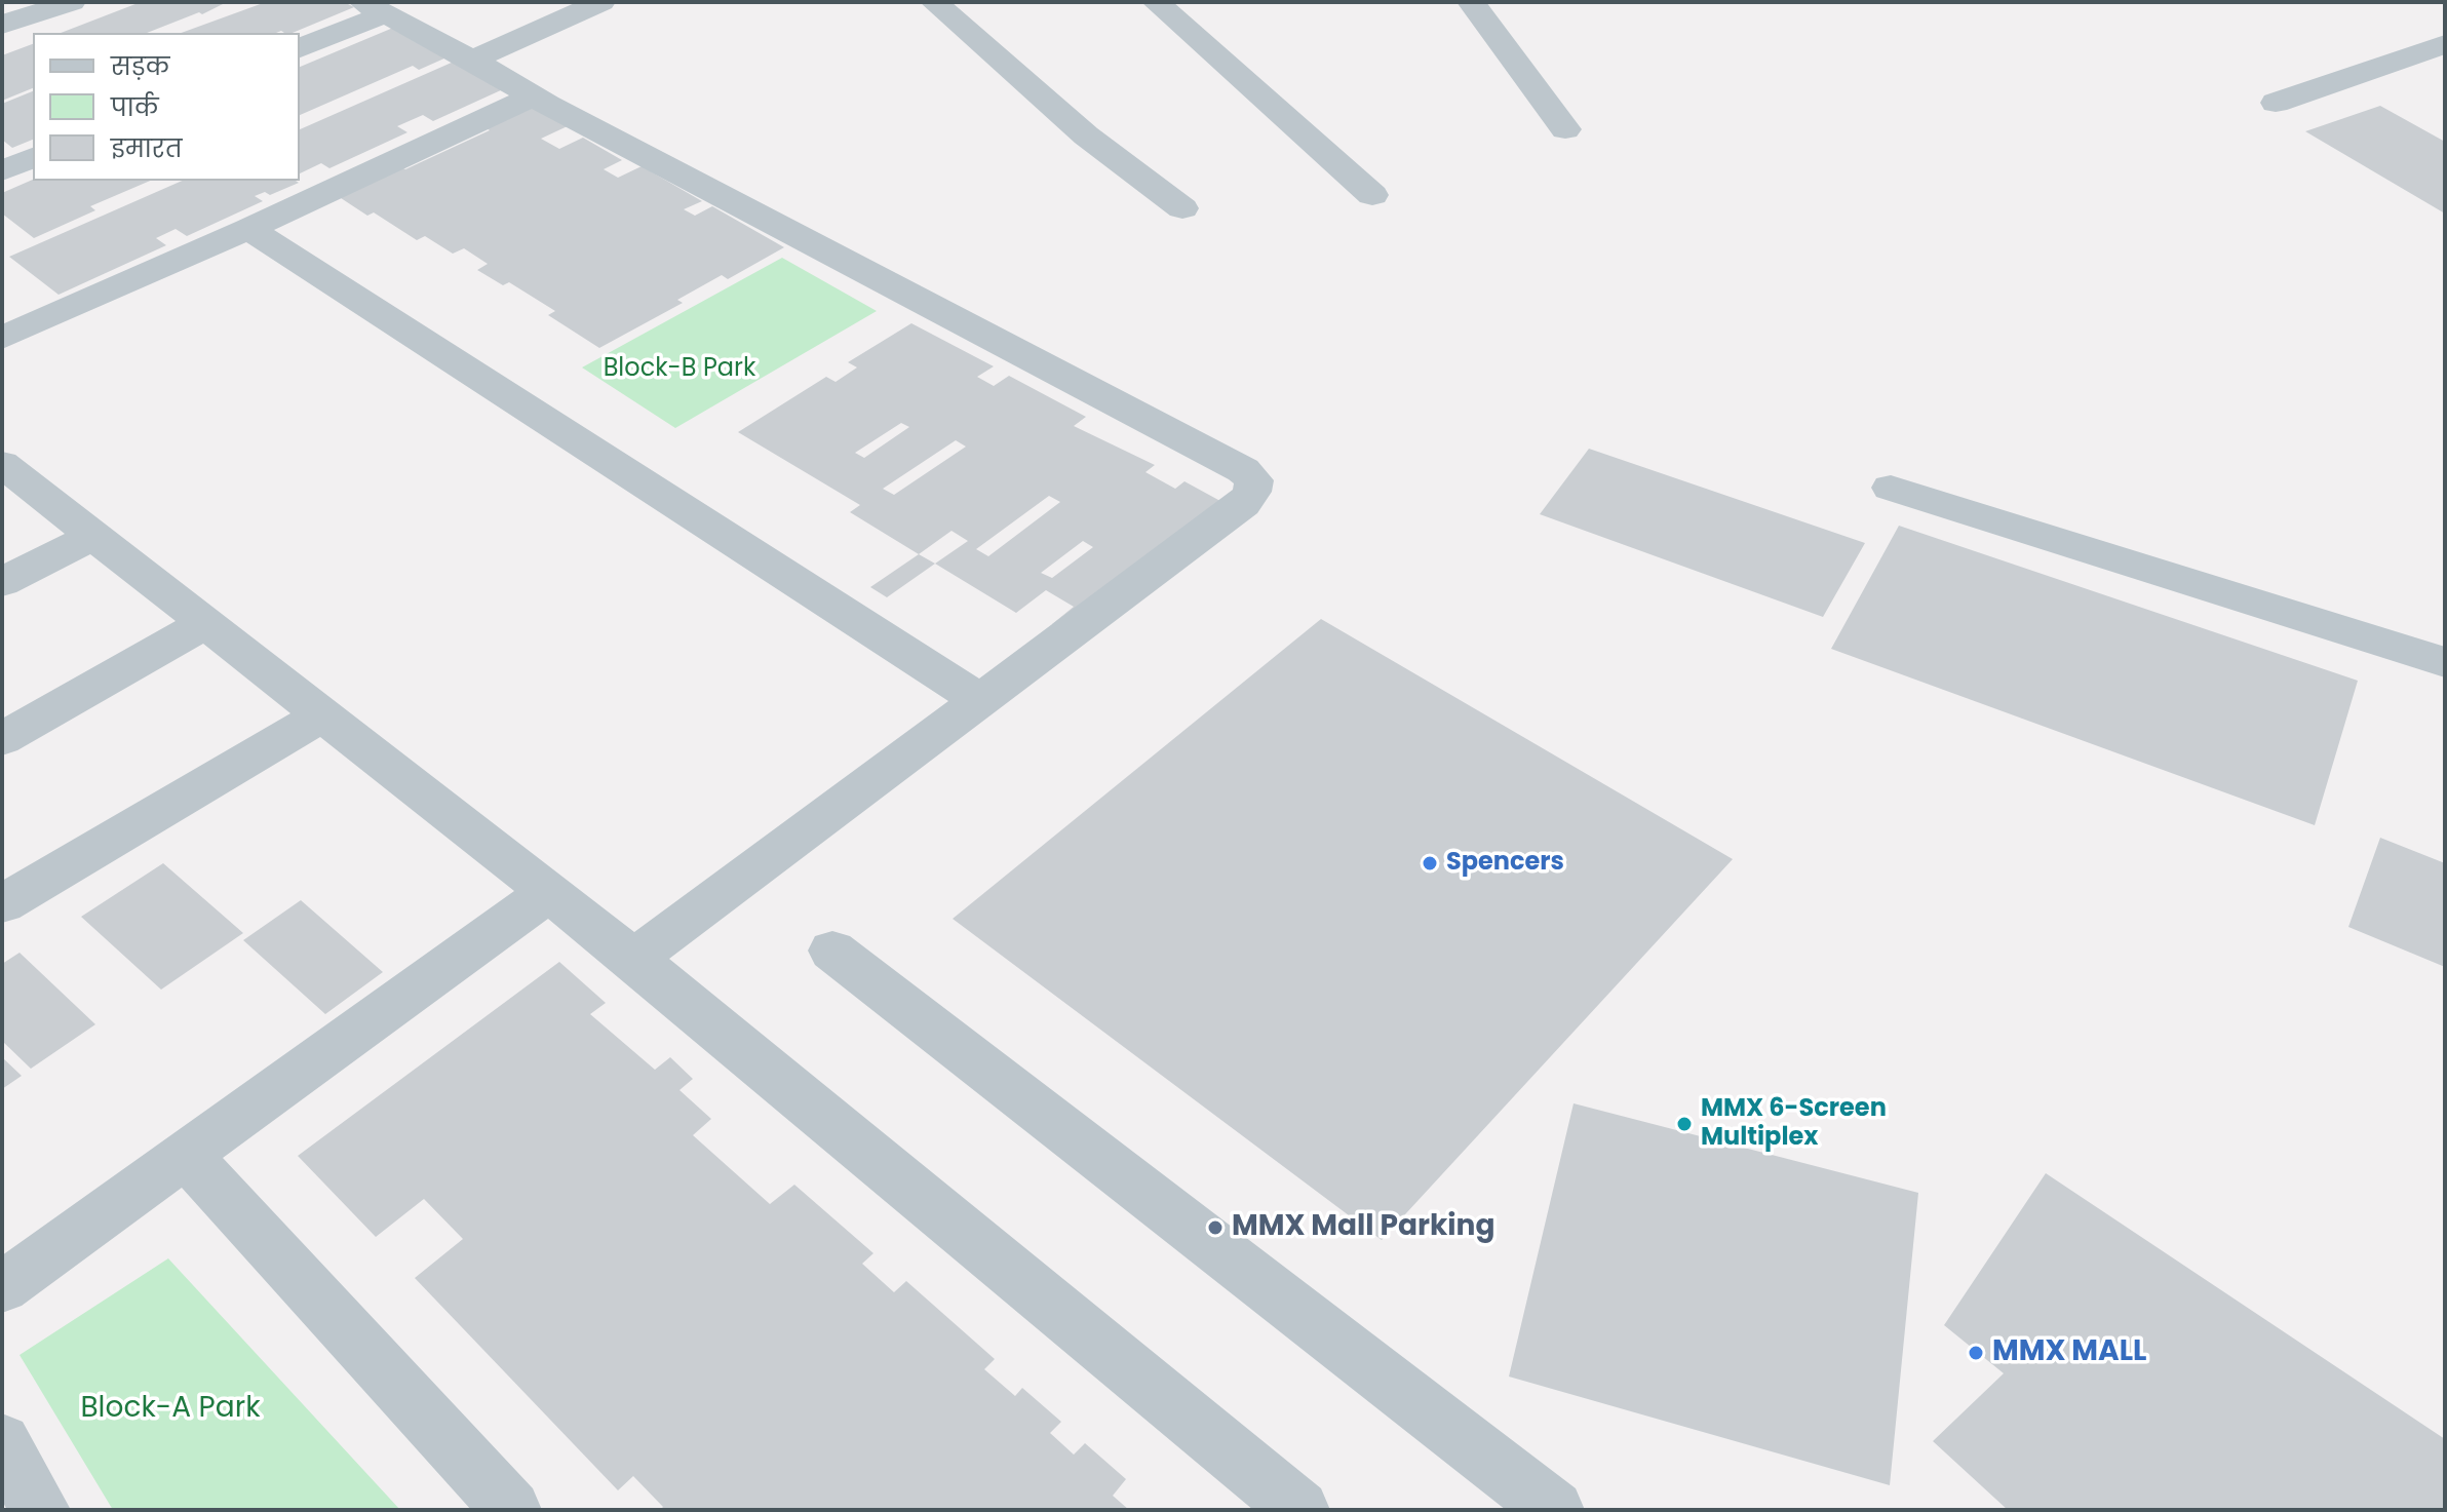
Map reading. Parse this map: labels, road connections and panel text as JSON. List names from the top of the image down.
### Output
{
  "parks": ["Block-B Park", "Block-A Park"],
  "places": [
    "Spencers",
    "MMX 6-Screen Multiplex",
    "MMX Mall Parking",
    "MMX MALL"
  ],
  "legend": ["सड़क", "पार्क", "इमारत"]
}
